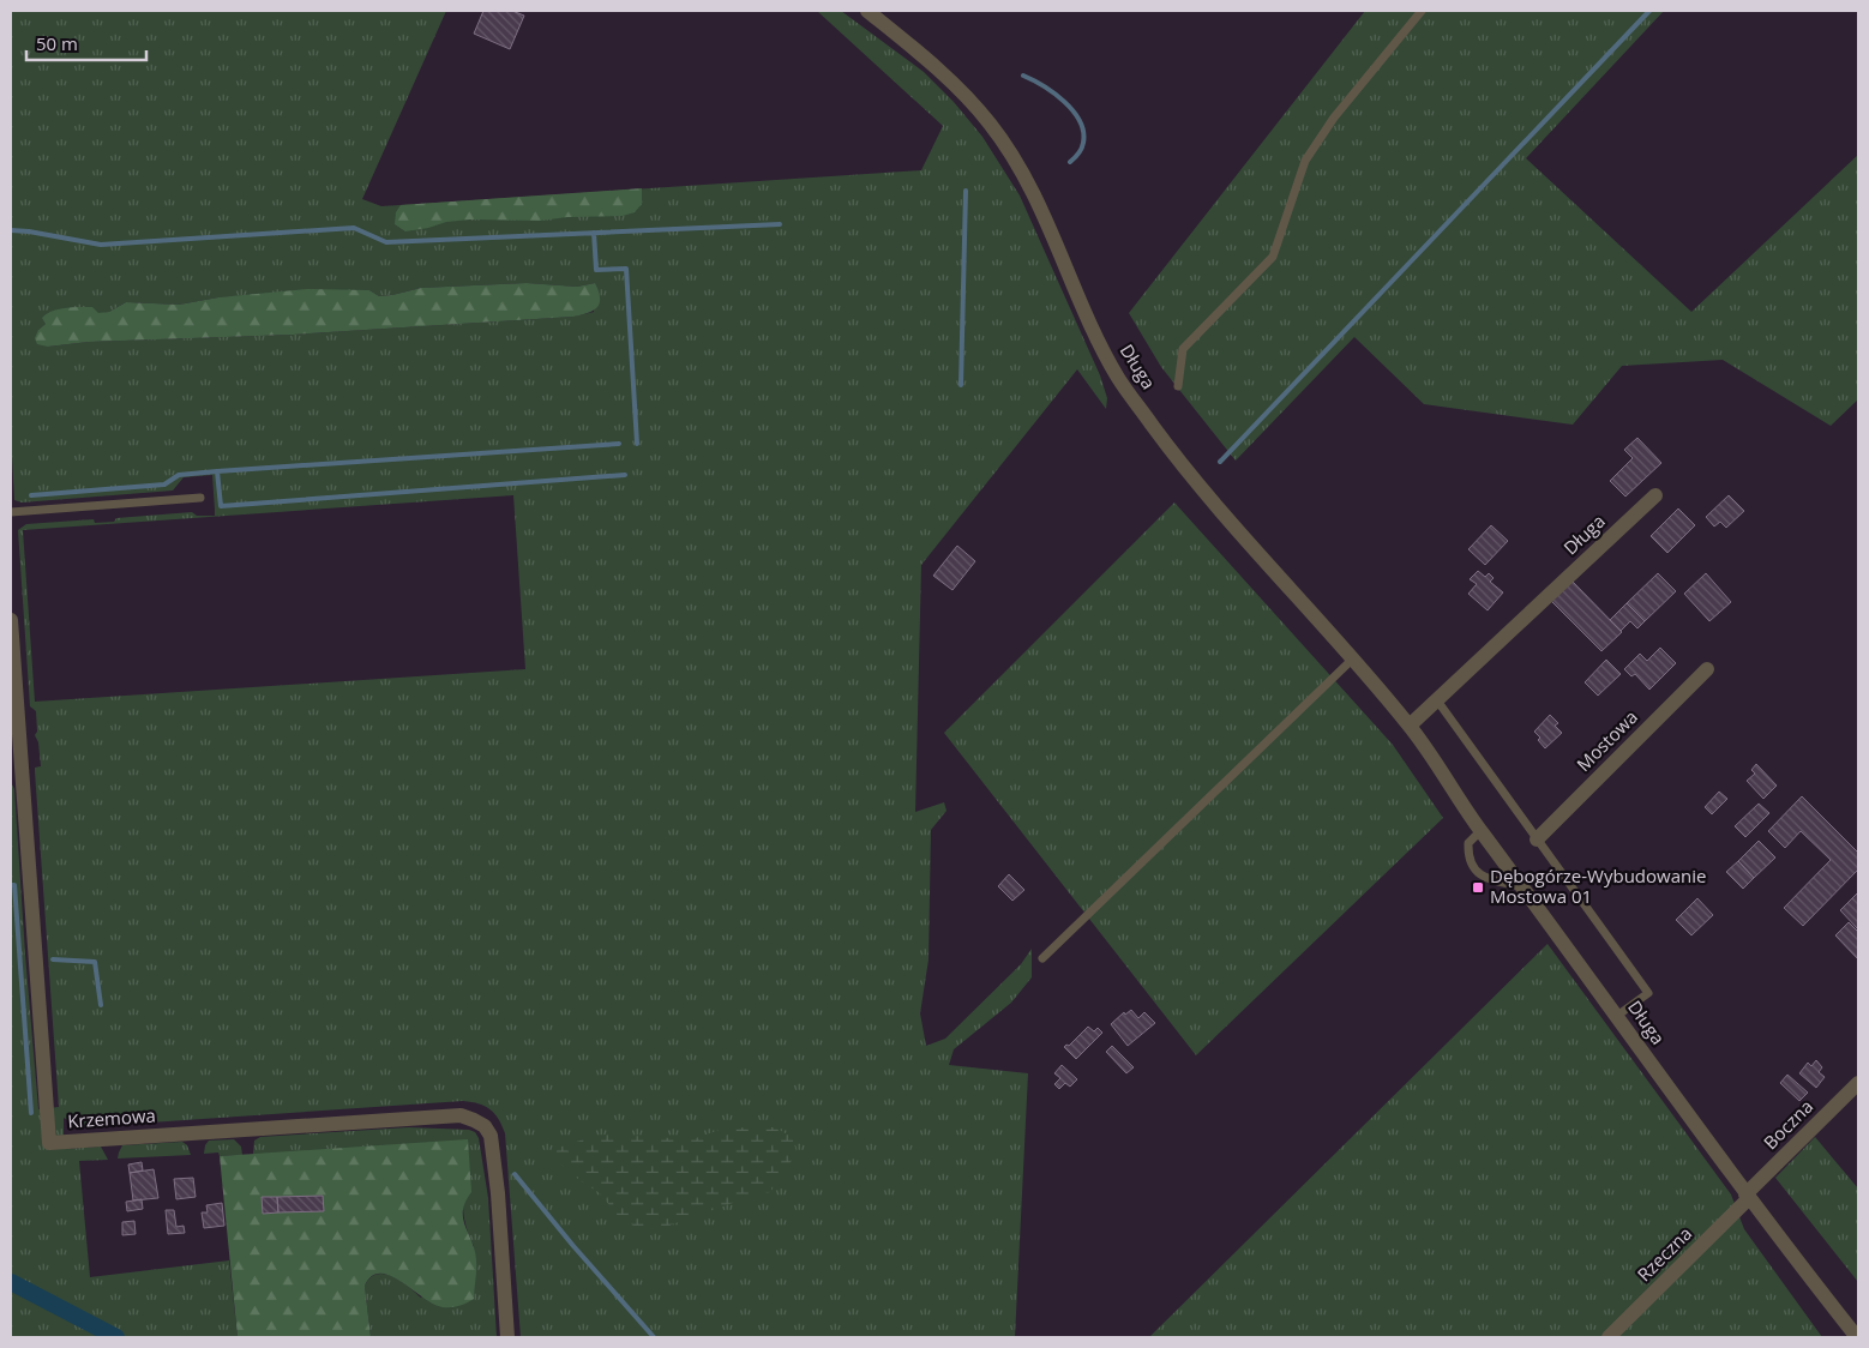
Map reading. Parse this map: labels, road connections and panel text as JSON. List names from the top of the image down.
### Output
{
  "streets": {
    "street": [
      "Długa",
      "Mostowa",
      "Krzemowa",
      "Boczna",
      "Rzeczna"
    ]
  },
  "crossings": [
    ["Długa", "Boczna"],
    ["Długa", "Rzeczna"],
    ["Boczna", "Rzeczna"]
  ],
  "places": {
    "transit": ["Dębogórze-Wybudowanie Mostowa 01"]
  },
  "scale_bar": "50 m"
}
